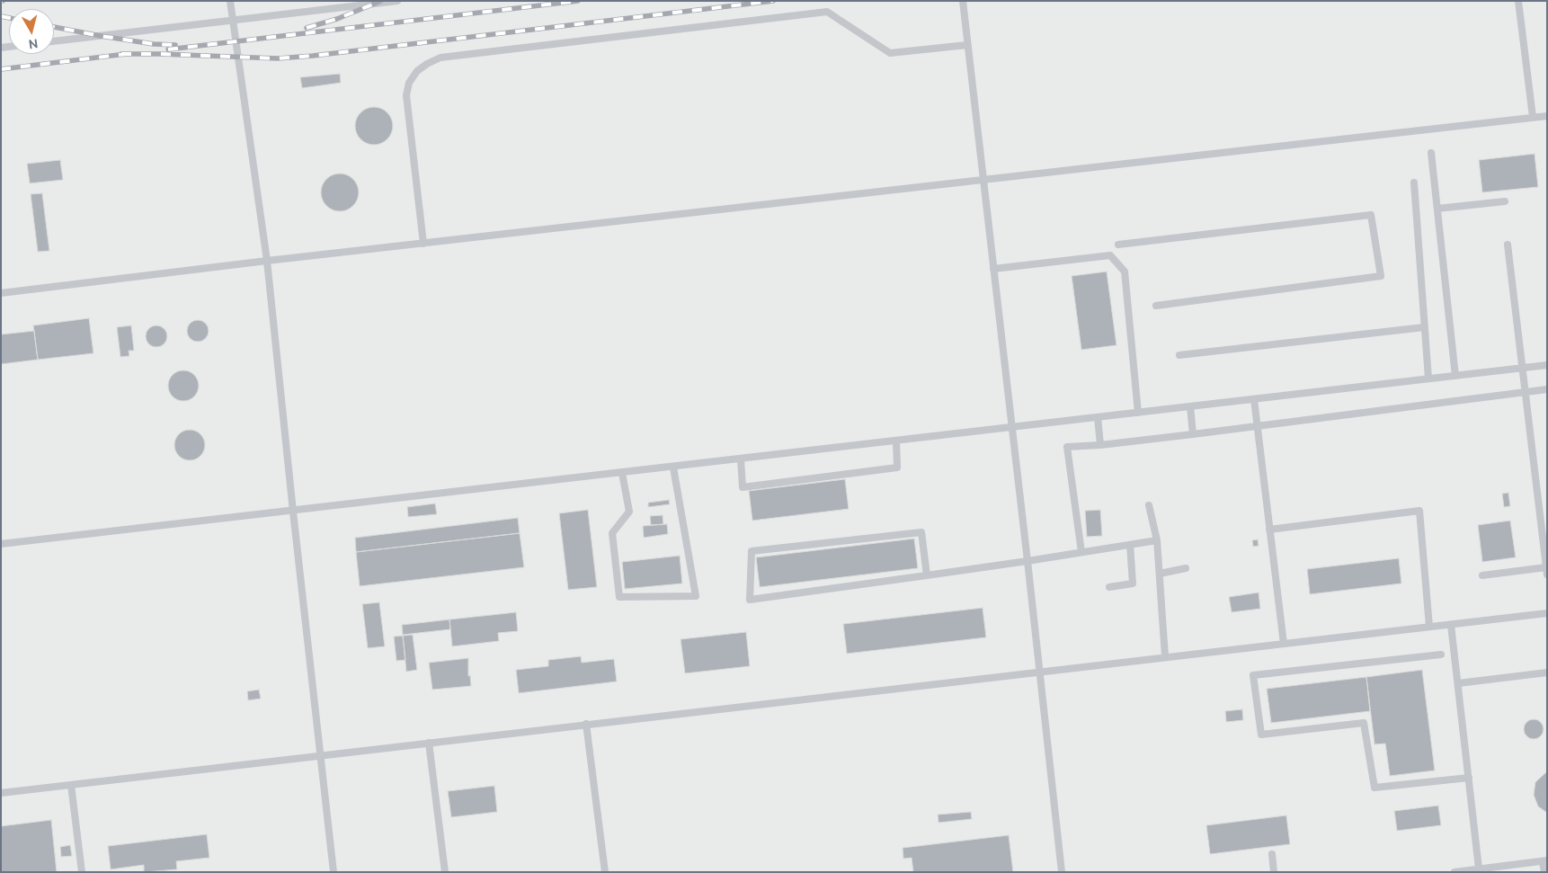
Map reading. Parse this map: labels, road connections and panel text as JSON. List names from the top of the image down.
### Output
{
  "north": "bottom"
}
